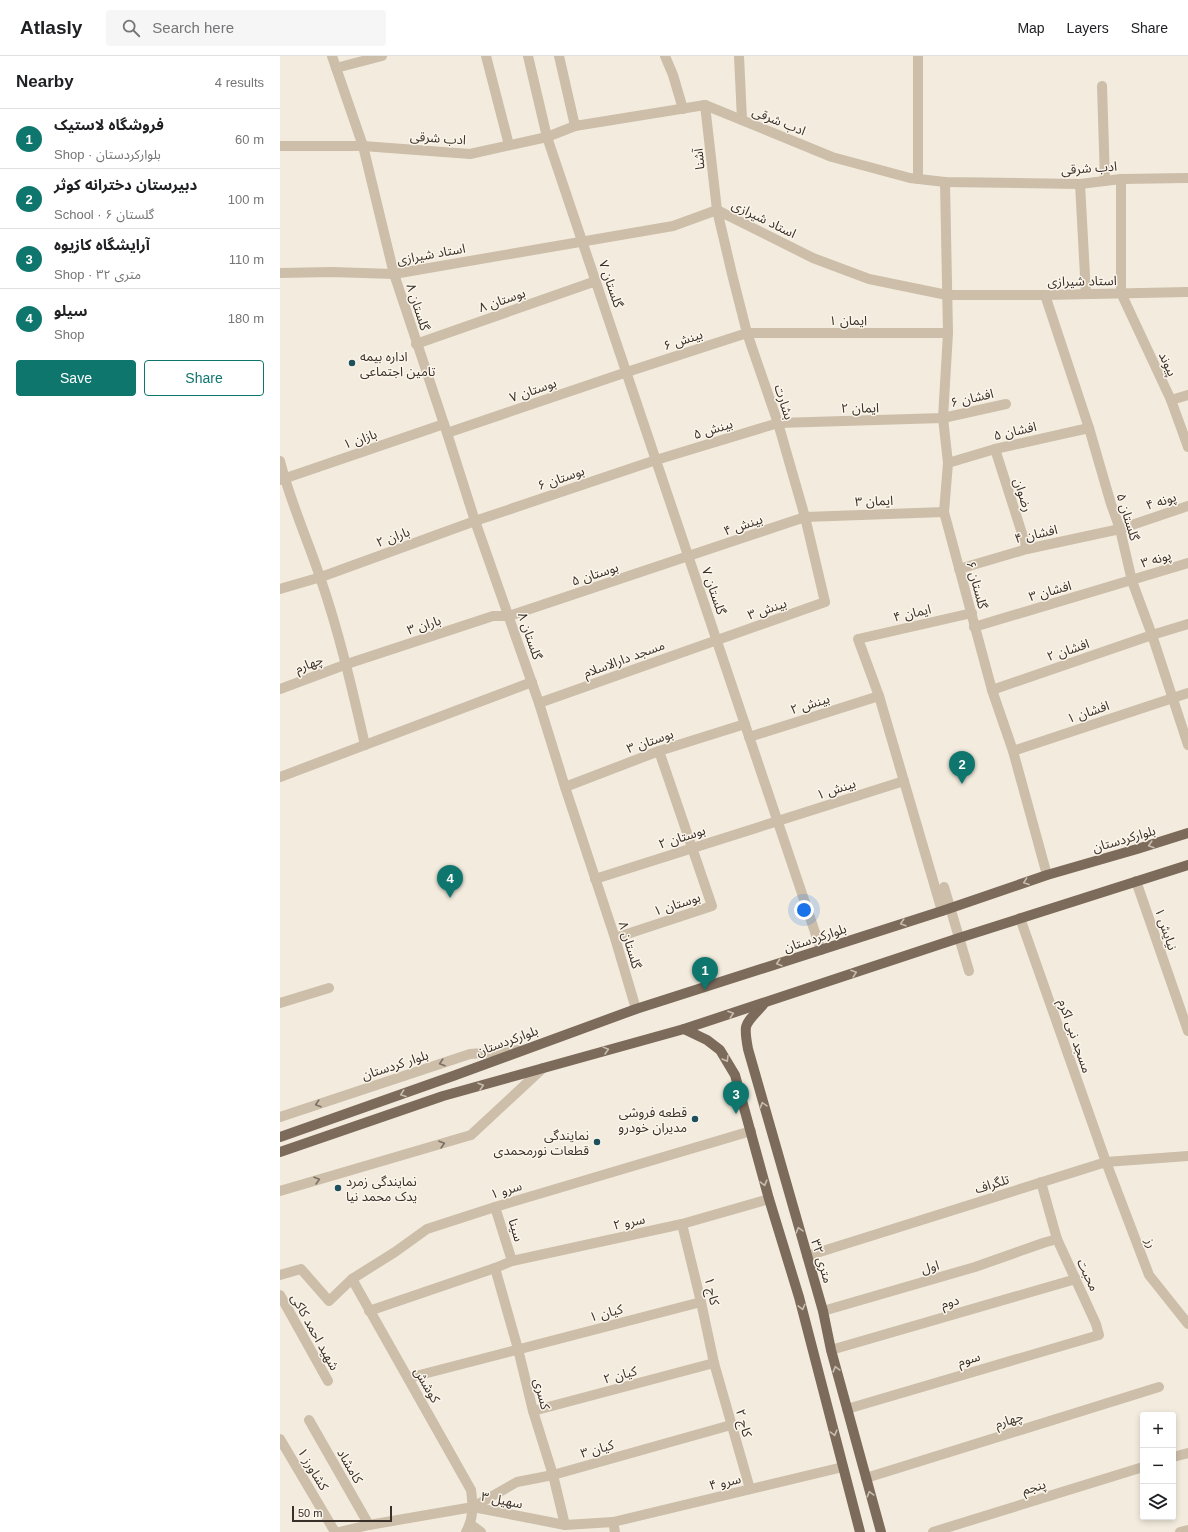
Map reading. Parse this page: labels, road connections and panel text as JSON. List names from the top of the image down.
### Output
{
  "streets": {
    "main road": ["بلوارکردستان", "۳۲ متری"],
    "street": [
      "ادب شرقی",
      "آشنا",
      "استاد شیرازی",
      "گلستان ۷",
      "بوستان ۸",
      "گلستان ۸",
      "ایمان ۱",
      "بینش ۶",
      "پیوند",
      "بوستان ۷",
      "افشان ۶",
      "بشارت",
      "ایمان ۲",
      "بینش ۵",
      "افشان ۵",
      "بازان ۱",
      "بوستان ۶",
      "رضوان",
      "ایمان ۳",
      "پونه ۴",
      "گلستان ۵",
      "بینش ۴",
      "افشان ۴",
      "باران ۲",
      "پونه ۳",
      "بوستان ۵",
      "گلستان ۶",
      "افشان ۳",
      "بینش ۳",
      "ایمان ۴",
      "باران ۳",
      "افشان ۲",
      "مسجد دارالاسلام",
      "چهارم",
      "بینش ۲",
      "افشان ۱",
      "بوستان ۳",
      "بینش ۱",
      "بوستان ۲",
      "بوستان ۱",
      "نیایش ۱",
      "مسجد نبی اکرم",
      "بلوار کردستان",
      "تلگراف",
      "سرو ۱",
      "سرو ۲",
      "سینا",
      "رز",
      "اول",
      "محبت",
      "کاج ۱",
      "دوم",
      "کیان ۱",
      "شهید احمد کاکی",
      "سوم",
      "کیان ۲",
      "کوشش",
      "کسری",
      "کاج ۲",
      "کیان ۳",
      "کامشاد",
      "کشاورز ۱",
      "سرو ۴",
      "پنجم",
      "سهیل ۳"
    ]
  },
  "crossings": [
    ["ادب شرقی", "آشنا"],
    ["ادب شرقی", "گلستان ۷"],
    ["ادب شرقی", "گلستان ۸"],
    ["ادب شرقی", "گلستان ۶"],
    ["آشنا", "استاد شیرازی"],
    ["آشنا", "بشارت"],
    ["استاد شیرازی", "گلستان ۷"],
    ["استاد شیرازی", "گلستان ۸"],
    ["استاد شیرازی", "پیوند"],
    ["استاد شیرازی", "بشارت"],
    ["استاد شیرازی", "گلستان ۵"],
    ["استاد شیرازی", "گلستان ۶"],
    ["گلستان ۷", "بوستان ۸"],
    ["گلستان ۷", "بینش ۶"],
    ["گلستان ۷", "بوستان ۷"],
    ["گلستان ۷", "بینش ۵"],
    ["گلستان ۷", "بوستان ۶"],
    ["گلستان ۷", "بینش ۴"],
    ["گلستان ۷", "بوستان ۵"],
    ["گلستان ۷", "بینش ۳"],
    ["گلستان ۷", "مسجد دارالاسلام"],
    ["گلستان ۷", "بینش ۲"],
    ["گلستان ۷", "بوستان ۳"],
    ["گلستان ۷", "بینش ۱"],
    ["گلستان ۷", "بوستان ۲"],
    ["گلستان ۷", "بلوارکردستان"],
    ["بوستان ۸", "گلستان ۸"],
    ["گلستان ۸", "بوستان ۷"],
    ["گلستان ۸", "بازان ۱"],
    ["گلستان ۸", "بوستان ۶"],
    ["گلستان ۸", "باران ۲"],
    ["گلستان ۸", "بوستان ۵"],
    ["گلستان ۸", "باران ۳"],
    ["گلستان ۸", "مسجد دارالاسلام"],
    ["گلستان ۸", "بوستان ۳"],
    ["گلستان ۸", "بوستان ۲"],
    ["گلستان ۸", "بلوارکردستان"],
    ["گلستان ۸", "بوستان ۱"],
    ["ایمان ۱", "بینش ۶"],
    ["ایمان ۱", "بشارت"],
    ["ایمان ۱", "گلستان ۶"],
    ["بینش ۶", "بوستان ۷"],
    ["بینش ۶", "بشارت"],
    ["بوستان ۷", "بازان ۱"],
    ["افشان ۶", "ایمان ۲"],
    ["افشان ۶", "گلستان ۶"],
    ["بشارت", "ایمان ۲"],
    ["بشارت", "بینش ۵"],
    ["بشارت", "ایمان ۳"],
    ["بشارت", "بینش ۴"],
    ["بشارت", "بینش ۳"],
    ["ایمان ۲", "بینش ۵"],
    ["ایمان ۲", "گلستان ۶"],
    ["بینش ۵", "بوستان ۶"],
    ["افشان ۵", "رضوان"],
    ["افشان ۵", "گلستان ۵"],
    ["افشان ۵", "گلستان ۶"],
    ["بوستان ۶", "باران ۲"],
    ["رضوان", "افشان ۴"],
    ["ایمان ۳", "بینش ۴"],
    ["ایمان ۳", "گلستان ۶"],
    ["پونه ۴", "گلستان ۵"],
    ["پونه ۴", "افشان ۴"],
    ["گلستان ۵", "افشان ۴"],
    ["گلستان ۵", "پونه ۳"],
    ["گلستان ۵", "افشان ۳"],
    ["گلستان ۵", "افشان ۲"],
    ["گلستان ۵", "افشان ۱"],
    ["بینش ۴", "بوستان ۵"],
    ["افشان ۴", "گلستان ۶"],
    ["پونه ۳", "افشان ۳"],
    ["بوستان ۵", "باران ۳"],
    ["گلستان ۶", "افشان ۳"],
    ["گلستان ۶", "ایمان ۴"],
    ["گلستان ۶", "افشان ۲"],
    ["گلستان ۶", "افشان ۱"],
    ["گلستان ۶", "بلوارکردستان"],
    ["بینش ۳", "مسجد دارالاسلام"],
    ["ایمان ۴", "بینش ۲"],
    ["باران ۳", "چهارم"],
    ["چهارم", "۳۲ متری"],
    ["بینش ۱", "بوستان ۲"],
    ["بوستان ۲", "بوستان ۱"],
    ["بلوارکردستان", "بلوار کردستان"],
    ["مسجد نبی اکرم", "تلگراف"],
    ["مسجد نبی اکرم", "رز"],
    ["تلگراف", "رز"],
    ["تلگراف", "۳۲ متری"],
    ["تلگراف", "محبت"],
    ["سرو ۱", "سینا"],
    ["سرو ۱", "کوشش"],
    ["سرو ۲", "سینا"],
    ["سرو ۲", "کاج ۱"],
    ["سرو ۲", "کوشش"],
    ["سرو ۲", "کسری"],
    ["۳۲ متری", "اول"],
    ["۳۲ متری", "دوم"],
    ["۳۲ متری", "سوم"],
    ["اول", "محبت"],
    ["محبت", "دوم"],
    ["محبت", "سوم"],
    ["کاج ۱", "کیان ۱"],
    ["کاج ۱", "کیان ۲"],
    ["کاج ۱", "کاج ۲"],
    ["کیان ۱", "کوشش"],
    ["کیان ۱", "کسری"],
    ["کیان ۲", "کسری"],
    ["کیان ۲", "کاج ۲"],
    ["کوشش", "کیان ۳"],
    ["کوشش", "سهیل ۳"],
    ["کسری", "کیان ۳"],
    ["کسری", "سهیل ۳"],
    ["کاج ۲", "کیان ۳"],
    ["کاج ۲", "سرو ۴"],
    ["کیان ۳", "سهیل ۳"],
    ["کامشاد", "سهیل ۳"],
    ["سرو ۴", "سهیل ۳"]
  ],
  "places": [
    "اداره بیمه تامین اجتماعی",
    "قطعه فروشی مدیران خودرو",
    "نمایندگی قطعات نورمحمدی",
    "نمایندگی زمرد یدک محمد نیا"
  ],
  "scale_bar": "50 m",
  "page": {
    "header": "Atlasly",
    "search": "Search here",
    "nav": ["Map", "Layers", "Share"],
    "heading": ["Nearby", "4 results"],
    "list": [
      {
        "mark": "1",
        "name": "فروشگاه لاستیک",
        "note": "Shop · بلوارکردستان",
        "value": "60 m"
      },
      {
        "mark": "2",
        "name": "دبیرستان دخترانه کوثر",
        "note": "School · گلستان ۶",
        "value": "100 m"
      },
      {
        "mark": "3",
        "name": "آرایشگاه کازیوه",
        "note": "Shop · ۳۲ متری",
        "value": "110 m"
      },
      {
        "mark": "4",
        "name": "سیلو",
        "note": "Shop",
        "value": "180 m"
      }
    ],
    "buttons": ["Save", "Share"],
    "pins": [
      "2",
      "4",
      "1",
      "3"
    ],
    "map_buttons": ["+", "−"],
    "scale": "50 m"
  }
}
